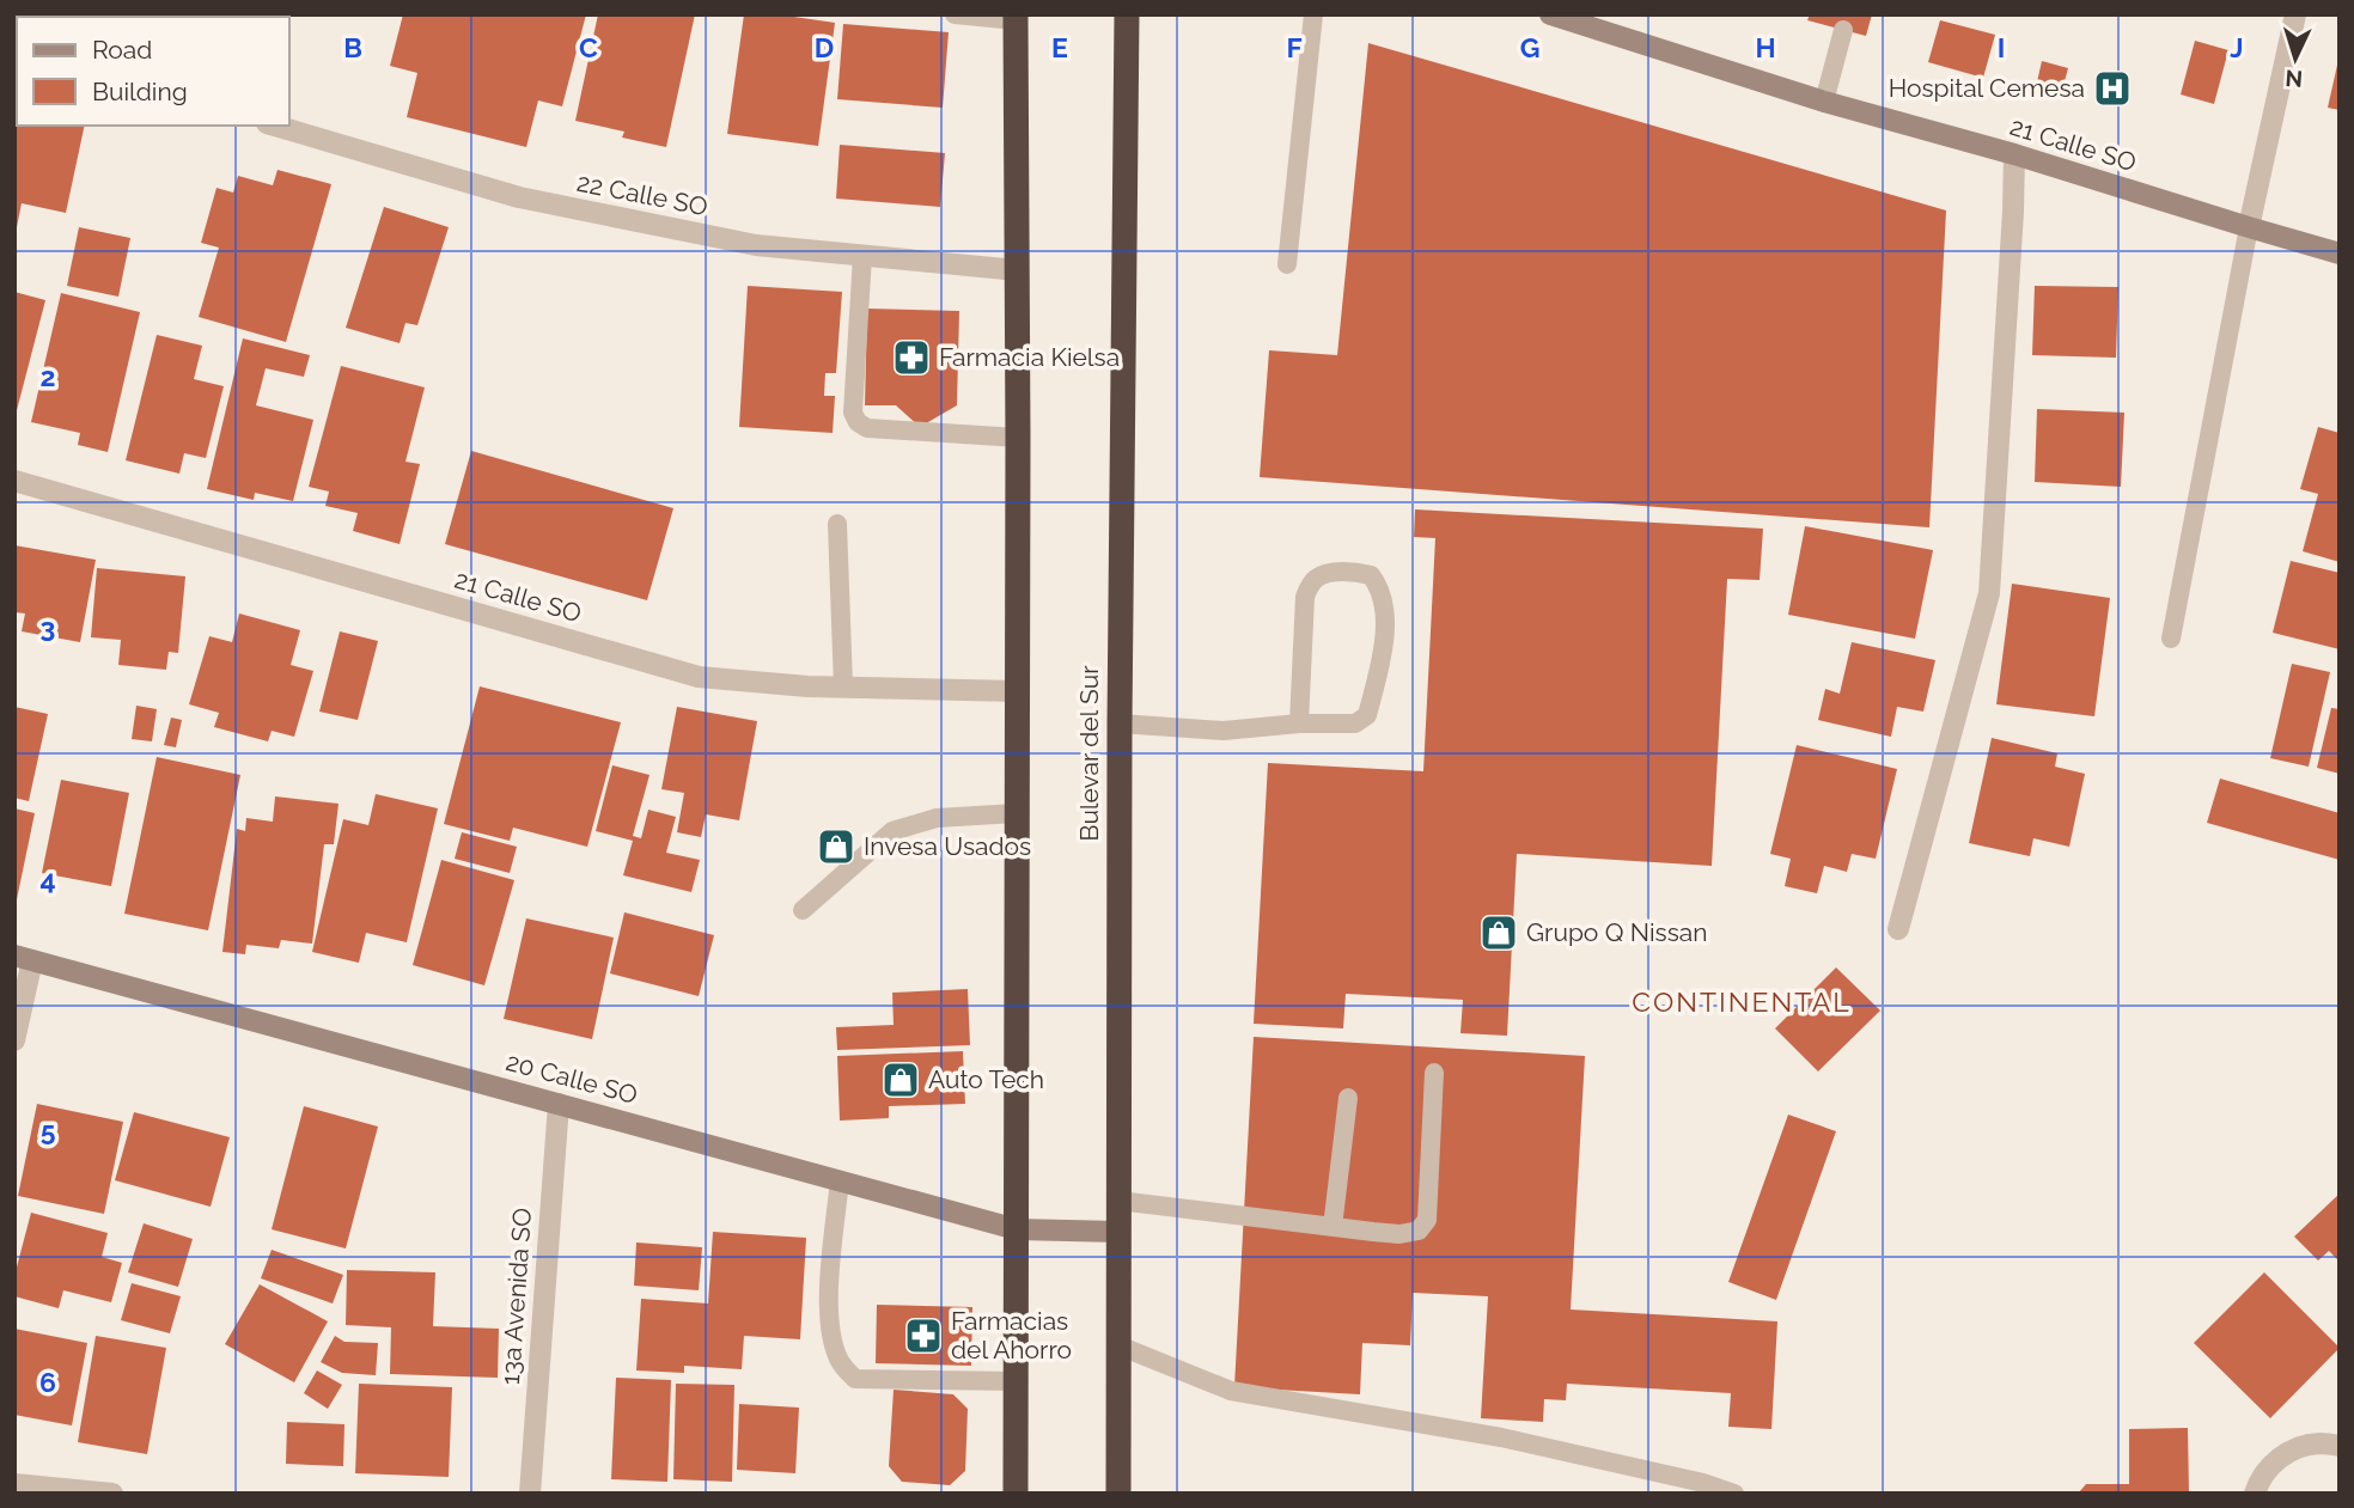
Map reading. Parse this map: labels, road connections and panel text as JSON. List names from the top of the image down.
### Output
{
  "streets": {
    "highway": ["Bulevar del Sur"],
    "street": [
      "21 Calle SO",
      "22 Calle SO",
      "20 Calle SO",
      "13a Avenida SO"
    ]
  },
  "crossings": [
    ["Bulevar del Sur", "20 Calle SO"],
    ["20 Calle SO", "13a Avenida SO"]
  ],
  "districts": ["CONTINENTAL"],
  "places": {
    "hospital": ["Hospital Cemesa"],
    "pharmacy": ["Farmacia Kielsa", "Farmacias del Ahorro"],
    "shop": ["Invesa Usados", "Grupo Q Nissan", "Auto Tech"]
  },
  "legend": ["Road", "Building"],
  "north": "bottom",
  "grid": {
    "columns": [
      "B",
      "C",
      "D",
      "E",
      "F",
      "G",
      "H",
      "I",
      "J"
    ],
    "rows": [
      "2",
      "3",
      "4",
      "5",
      "6"
    ]
  }
}
